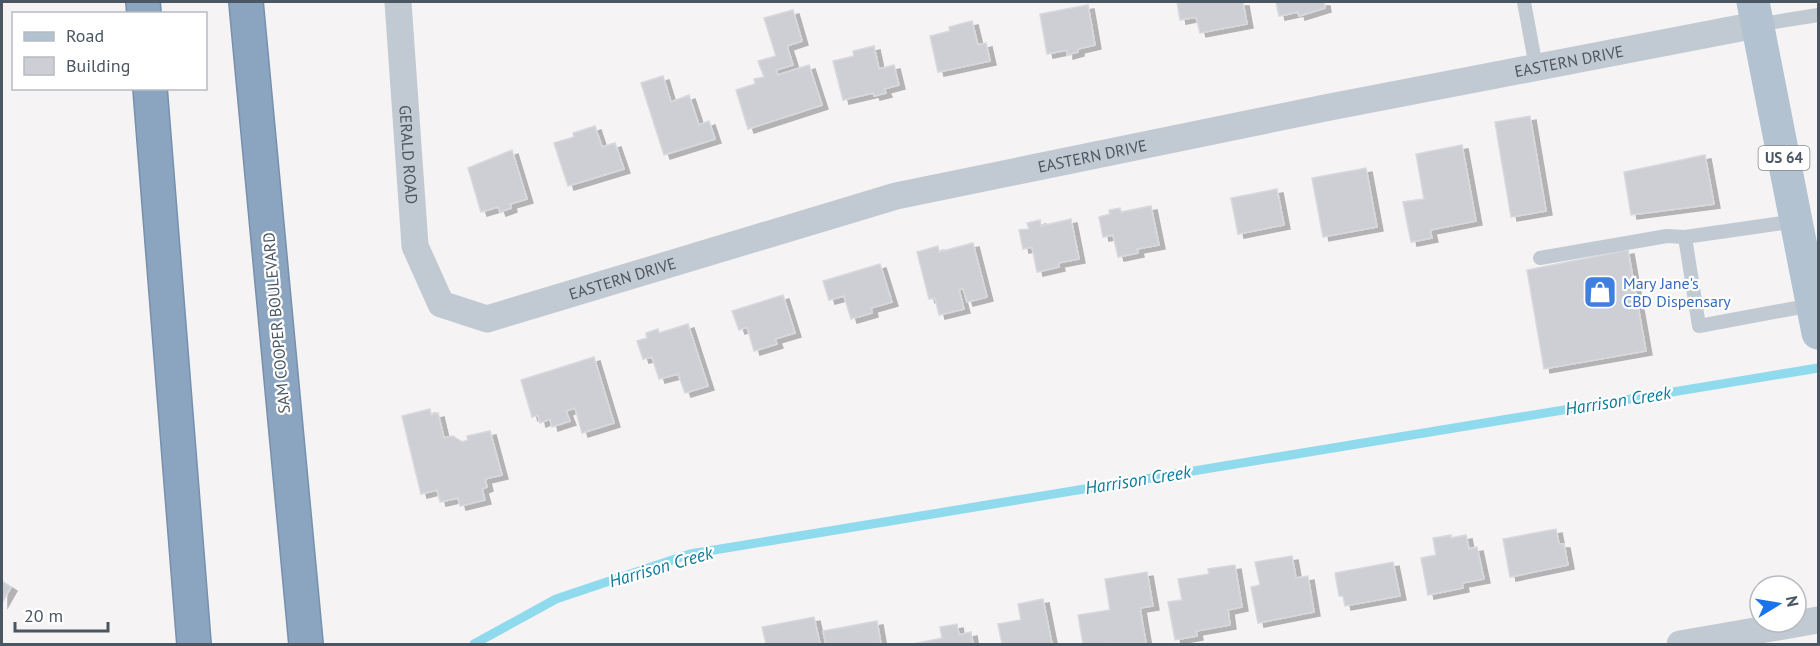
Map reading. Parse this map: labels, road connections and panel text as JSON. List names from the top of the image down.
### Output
{
  "streets": {
    "highway": ["SAM COOPER BOULEVARD"],
    "main road": ["US 64"],
    "street": ["EASTERN DRIVE", "GERALD ROAD"]
  },
  "crossings": [
    ["EASTERN DRIVE", "GERALD ROAD"],
    ["EASTERN DRIVE", "US 64"]
  ],
  "water": ["Harrison Creek"],
  "places": {
    "shop": ["Mary Jane's CBD Dispensary"]
  },
  "legend": ["Road", "Building"],
  "scale_bar": "20 m",
  "north": "right"
}
